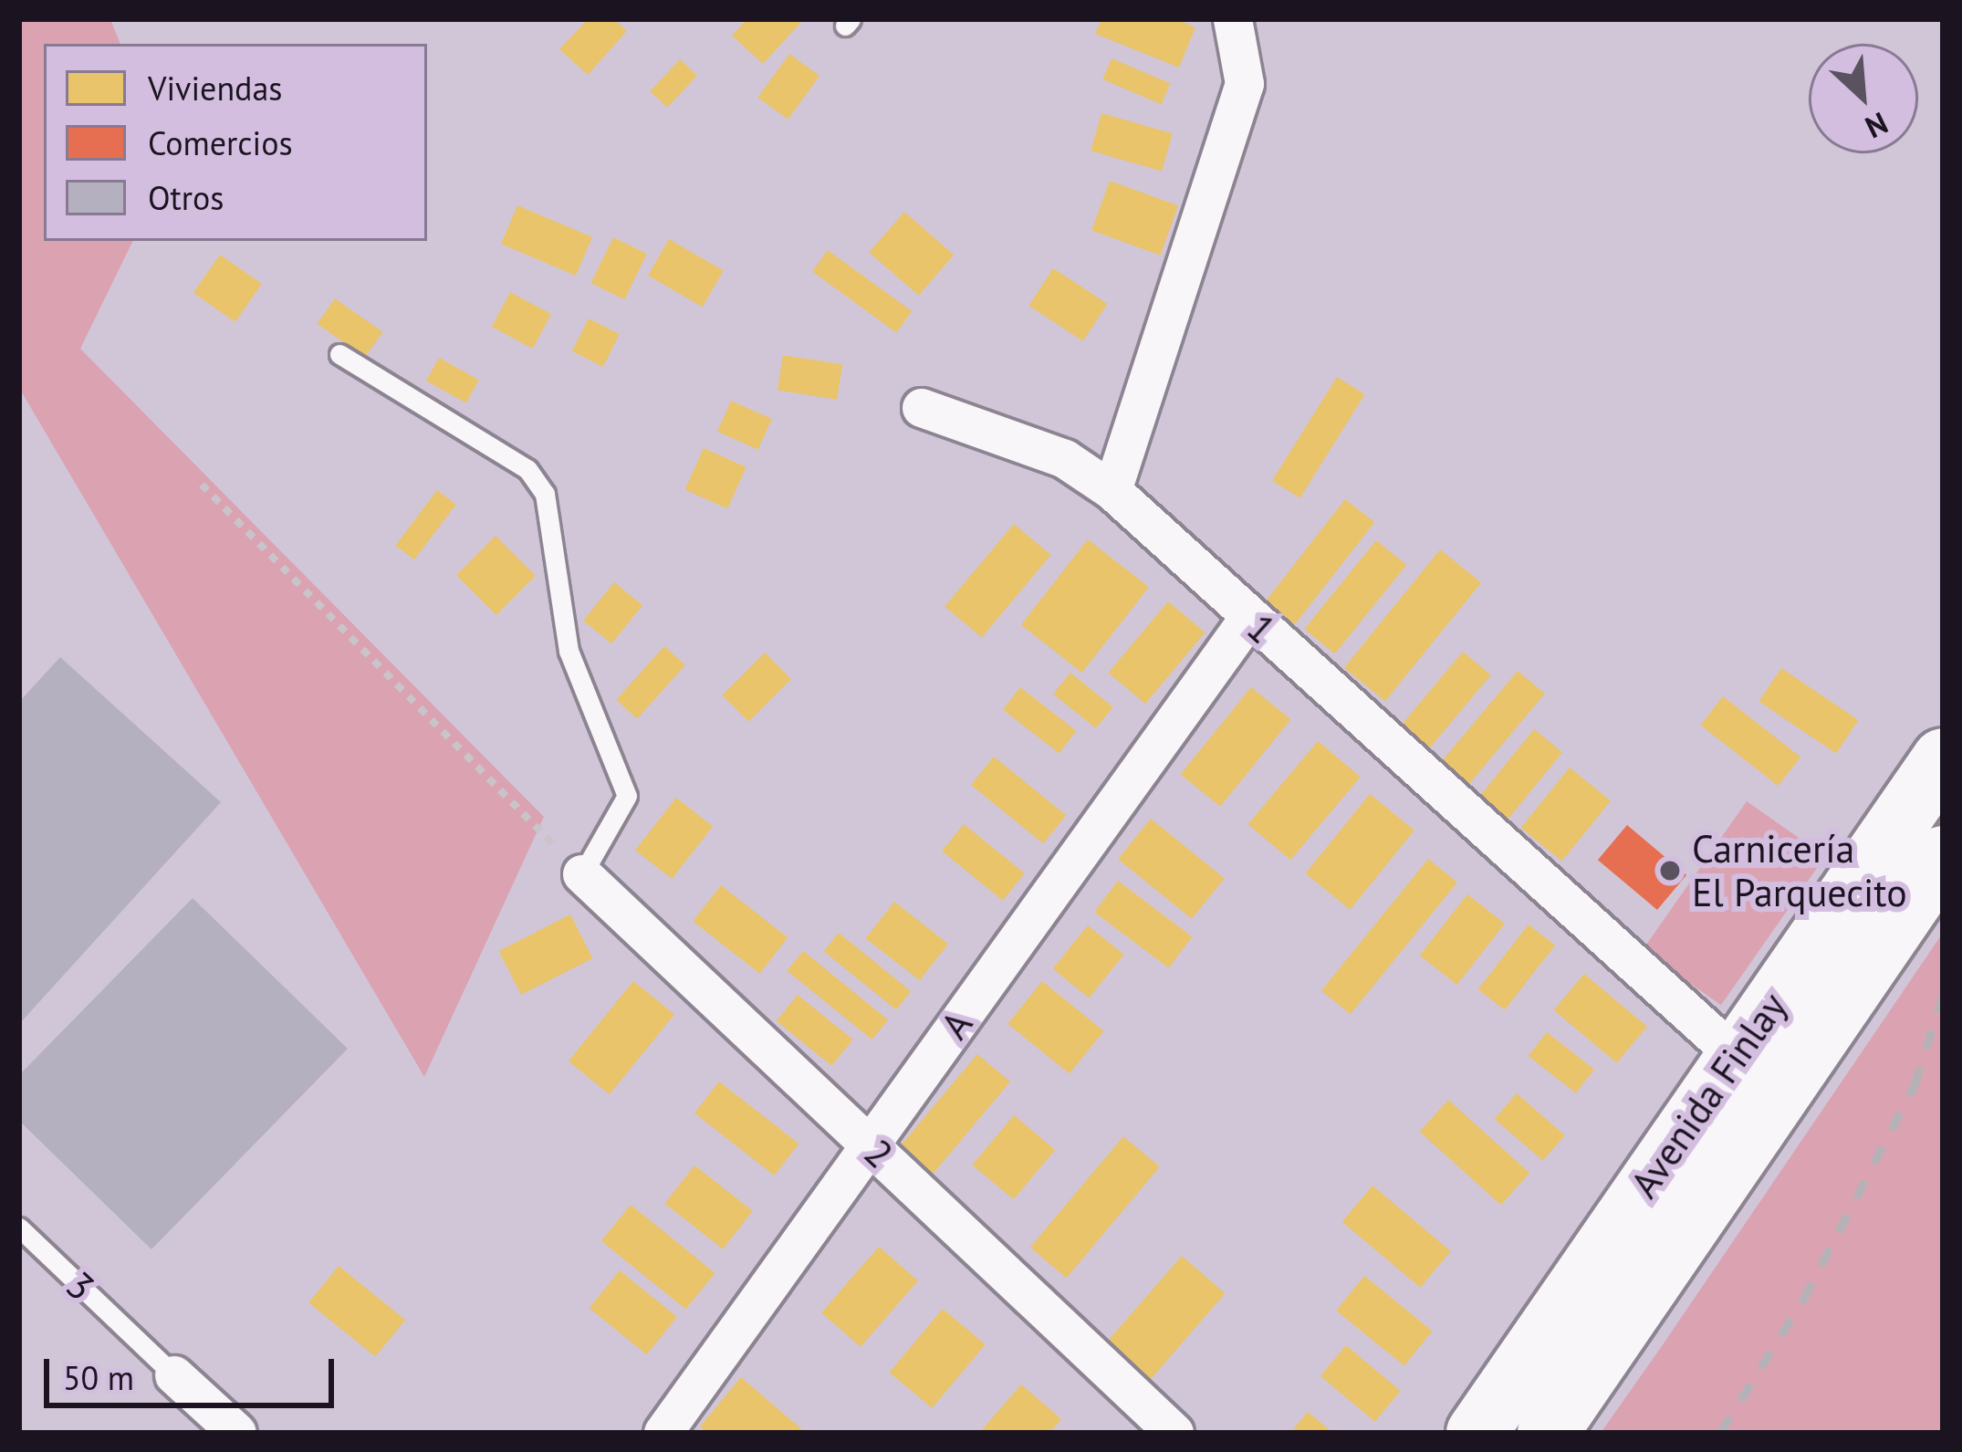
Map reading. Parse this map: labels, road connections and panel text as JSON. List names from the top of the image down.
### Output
{
  "streets": {
    "highway": ["Avenida Finlay"],
    "street": [
      "1",
      "A",
      "2",
      "3"
    ]
  },
  "crossings": [
    ["1", "A"],
    ["1", "Avenida Finlay"],
    ["A", "2"]
  ],
  "places": ["Carnicería El Parquecito"],
  "legend": ["Viviendas", "Comercios", "Otros"],
  "scale_bar": "50 m",
  "north": "bottom right"
}
